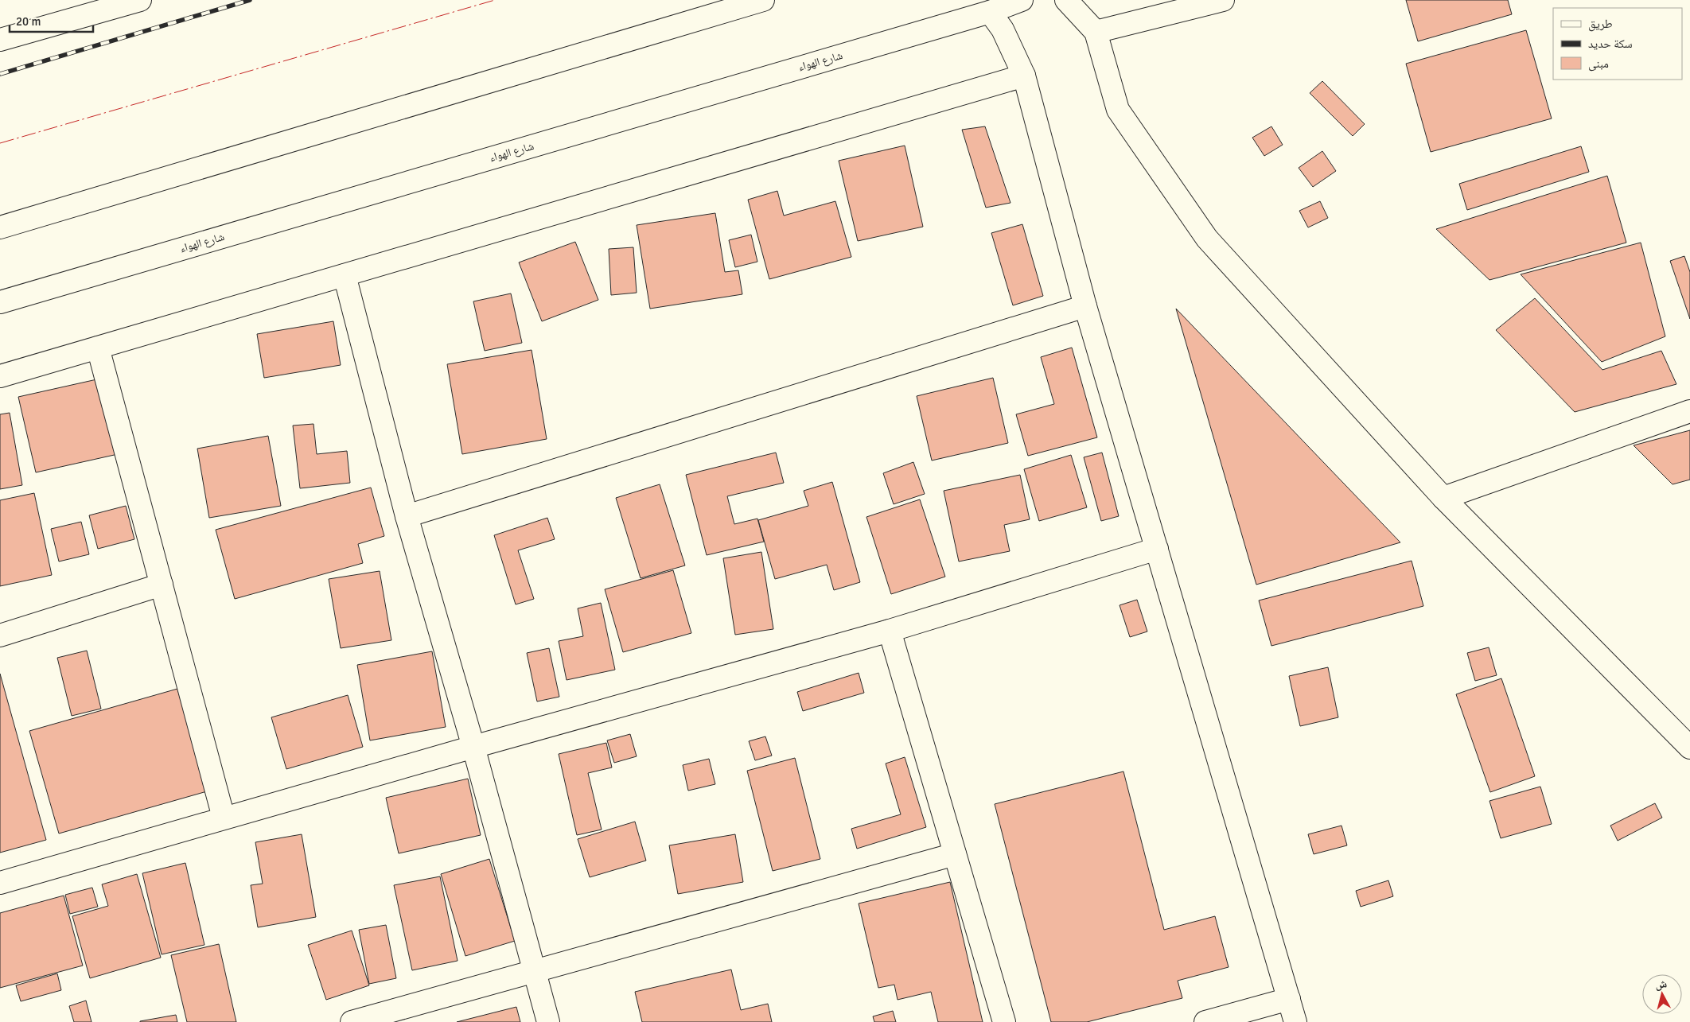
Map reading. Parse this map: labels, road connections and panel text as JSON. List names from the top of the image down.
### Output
{
  "streets": {
    "main road": ["شارع الهواء"]
  },
  "legend": ["طريق", "سكة حديد", "مبنى"],
  "scale_bar": "20 m",
  "north": "top"
}
